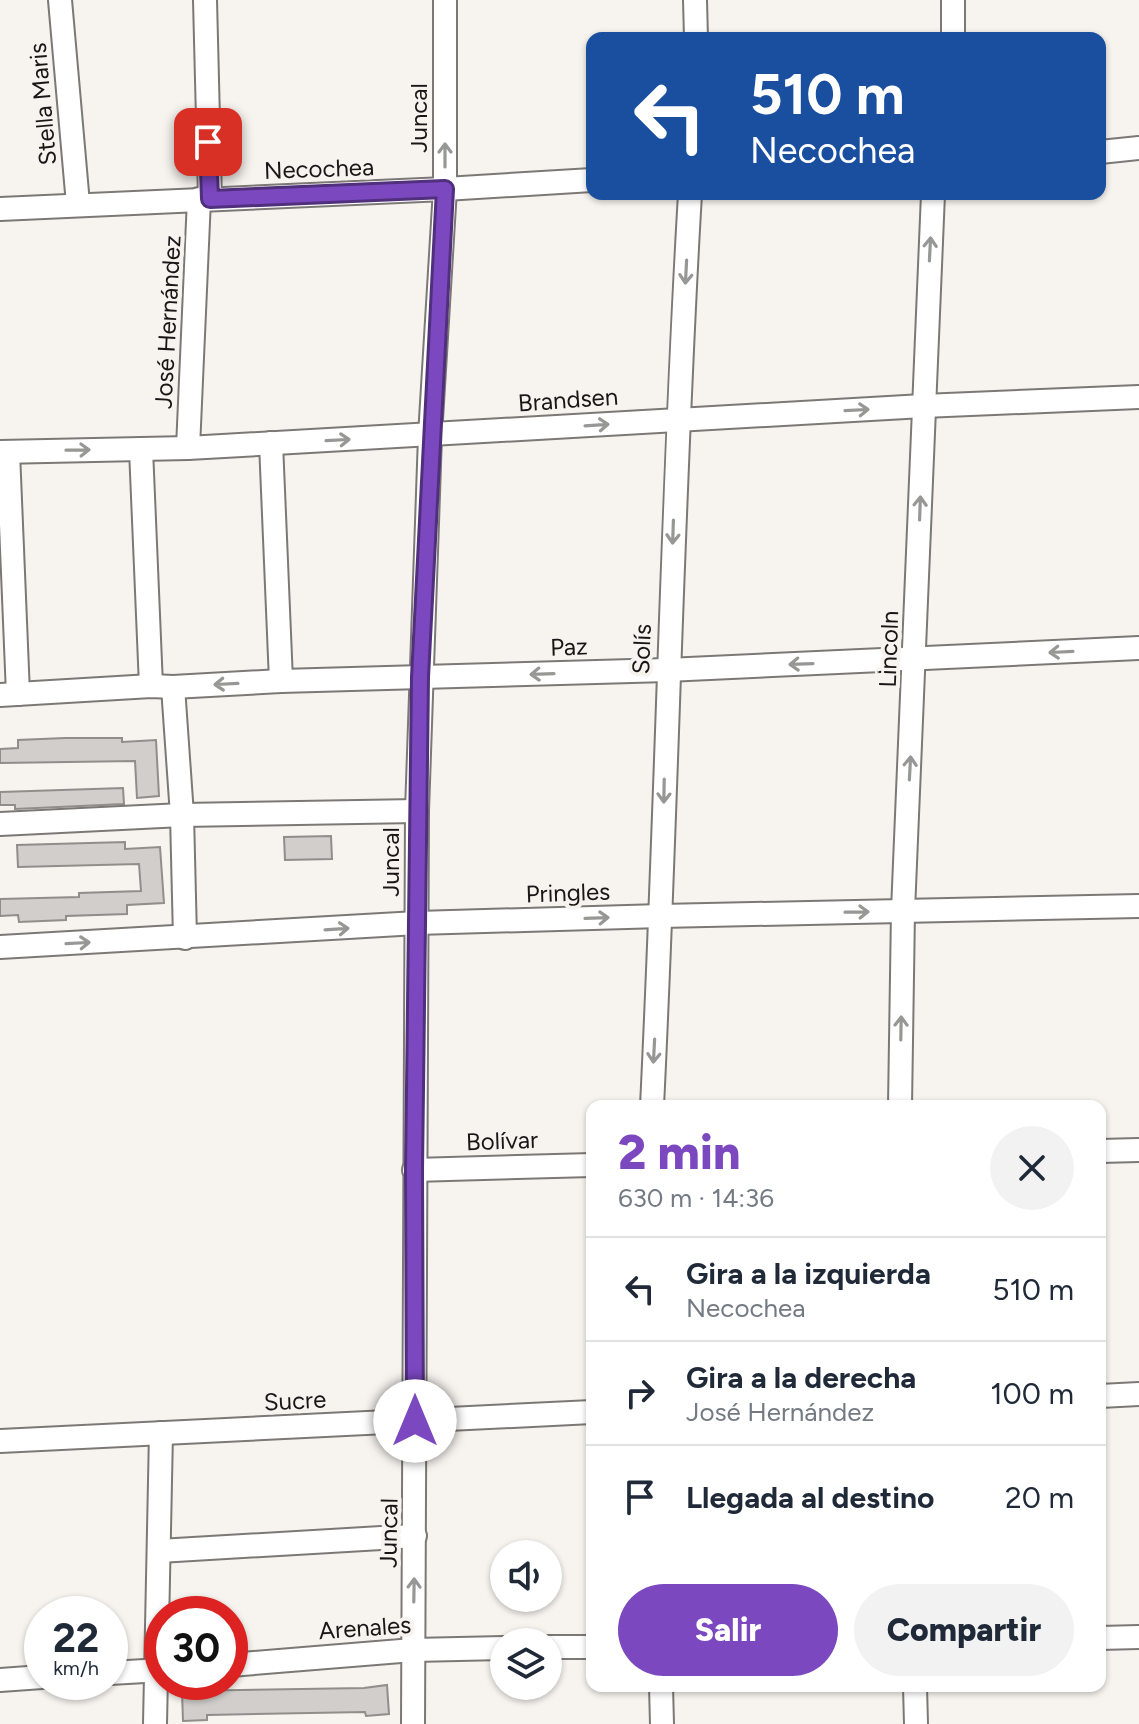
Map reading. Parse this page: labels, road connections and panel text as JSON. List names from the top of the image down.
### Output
{
  "streets": {
    "street": [
      "Stella Maris",
      "Juncal",
      "Necochea",
      "José Hernández",
      "Brandsen",
      "Paz",
      "Solís",
      "Lincoln",
      "Pringles",
      "Bolívar",
      "Sucre",
      "Arenales"
    ]
  },
  "crossings": [
    ["Stella Maris", "Necochea"],
    ["Juncal", "Necochea"],
    ["Juncal", "Brandsen"],
    ["Juncal", "Paz"],
    ["Juncal", "Pringles"],
    ["Juncal", "Bolívar"],
    ["Juncal", "Sucre"],
    ["Juncal", "Arenales"],
    ["Necochea", "José Hernández"],
    ["José Hernández", "Brandsen"],
    ["Brandsen", "Solís"],
    ["Brandsen", "Lincoln"],
    ["Paz", "Solís"],
    ["Paz", "Lincoln"],
    ["Solís", "Pringles"],
    ["Lincoln", "Pringles"]
  ],
  "one_way": [
    "Brandsen",
    "Paz",
    "Solís",
    "Lincoln"
  ],
  "page": {
    "turn": ["510 m", "Necochea"],
    "heading": ["2 min", "630 m · 14:36"],
    "list": [
      {
        "name": "Gira a la izquierda",
        "note": "Necochea",
        "value": "510 m"
      },
      {
        "name": "Gira a la derecha",
        "note": "José Hernández",
        "value": "100 m"
      },
      {
        "name": "Llegada al destino",
        "value": "20 m"
      }
    ],
    "buttons": ["Salir", "Compartir"],
    "speed": "22 km/h",
    "limit": "30"
  }
}
